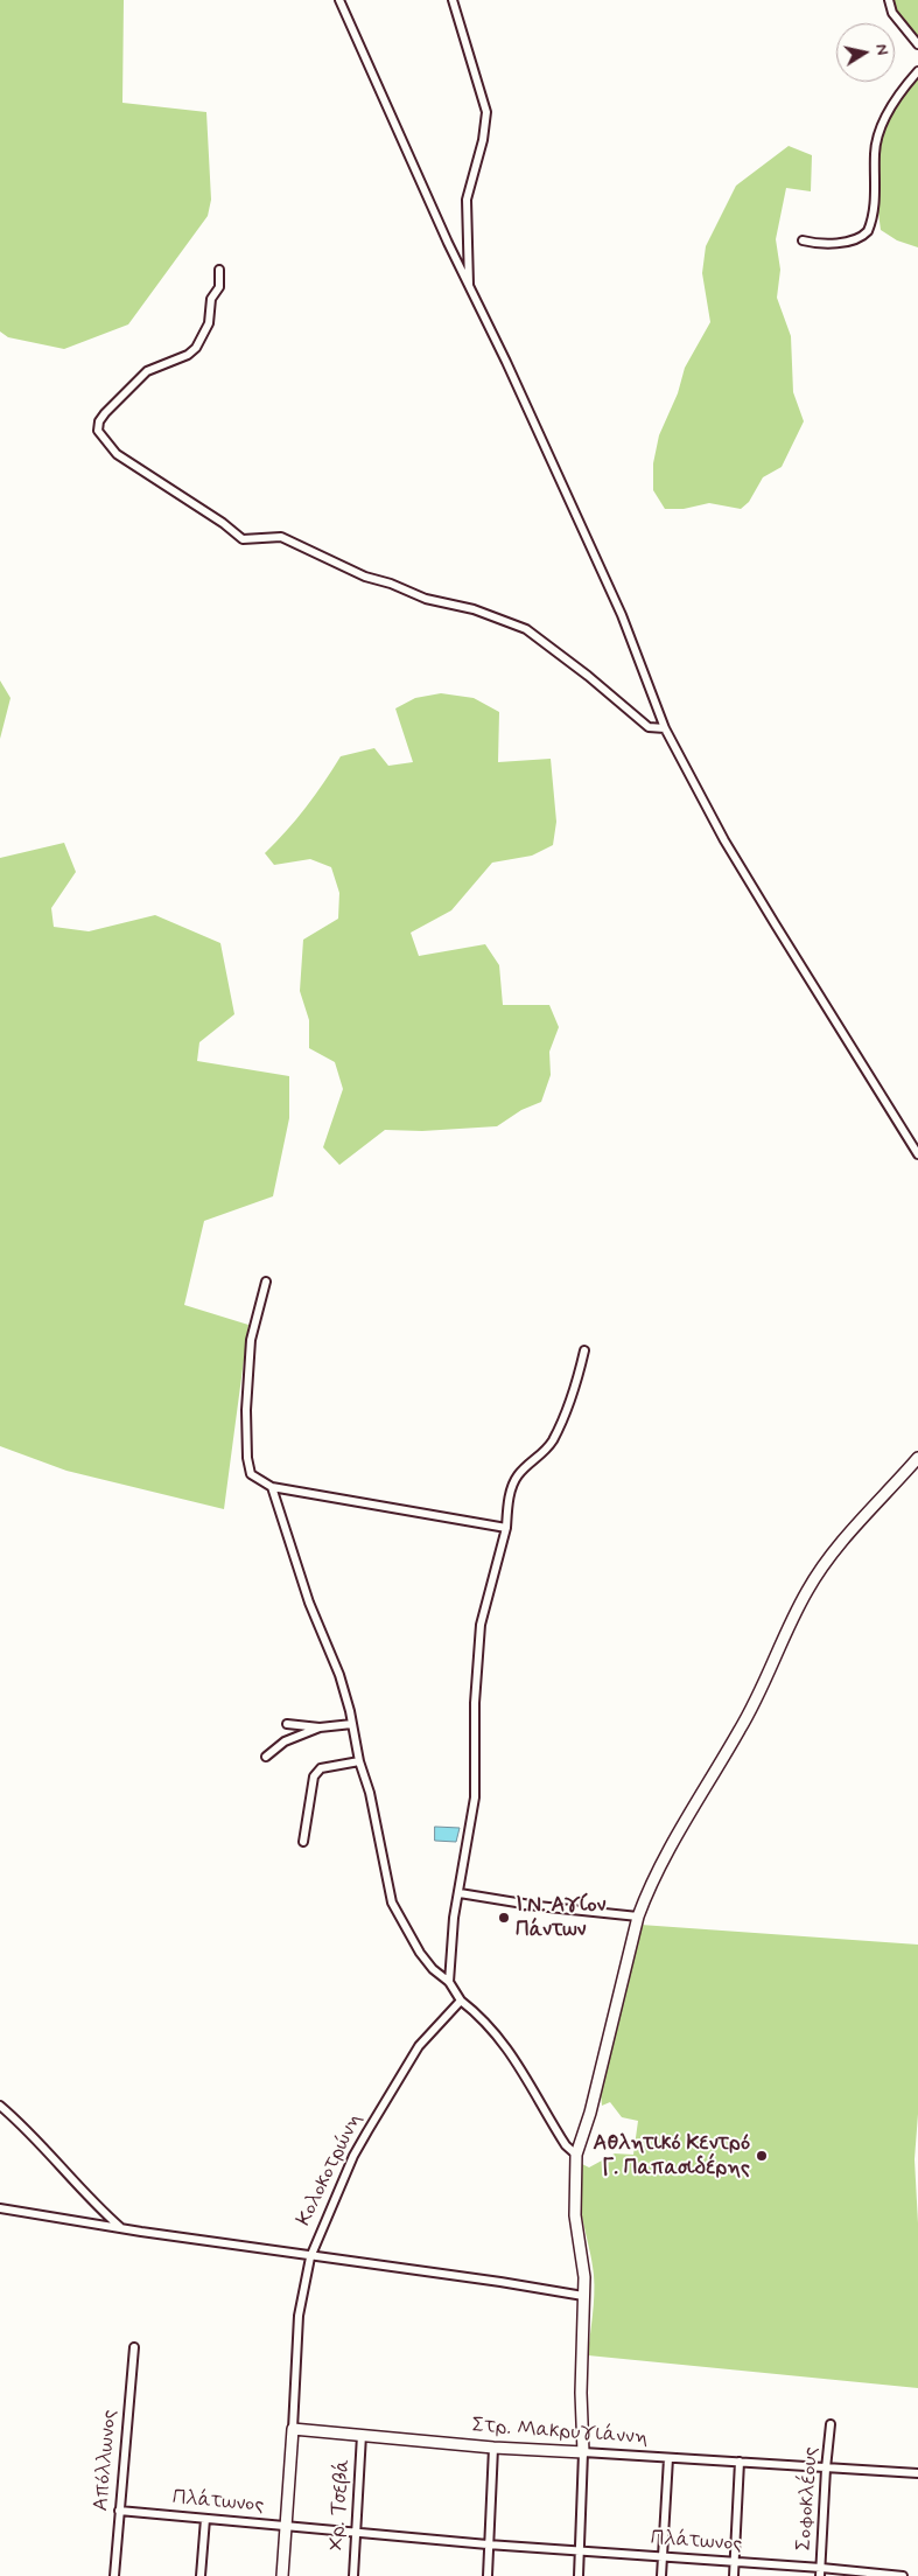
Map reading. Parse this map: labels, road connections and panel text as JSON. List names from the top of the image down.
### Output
{
  "streets": {
    "street": [
      "Κολοκοτρώνη",
      "Στρ. Μακρυγιάννη",
      "Απόλλωνος",
      "Σοφοκλέους",
      "Πλάτωνος",
      "Χρ. Τσεβά"
    ]
  },
  "crossings": [
    ["Κολοκοτρώνη", "Στρ. Μακρυγιάννη"],
    ["Κολοκοτρώνη", "Πλάτωνος"],
    ["Στρ. Μακρυγιάννη", "Σοφοκλέους"],
    ["Στρ. Μακρυγιάννη", "Χρ. Τσεβά"],
    ["Απόλλωνος", "Πλάτωνος"],
    ["Σοφοκλέους", "Πλάτωνος"],
    ["Πλάτωνος", "Χρ. Τσεβά"]
  ],
  "places": ["Ι.Ν. Αγίον Πάντων", "Αθλητικό Κεντρό Γ. Παπασιδέρης"],
  "north": "right"
}
